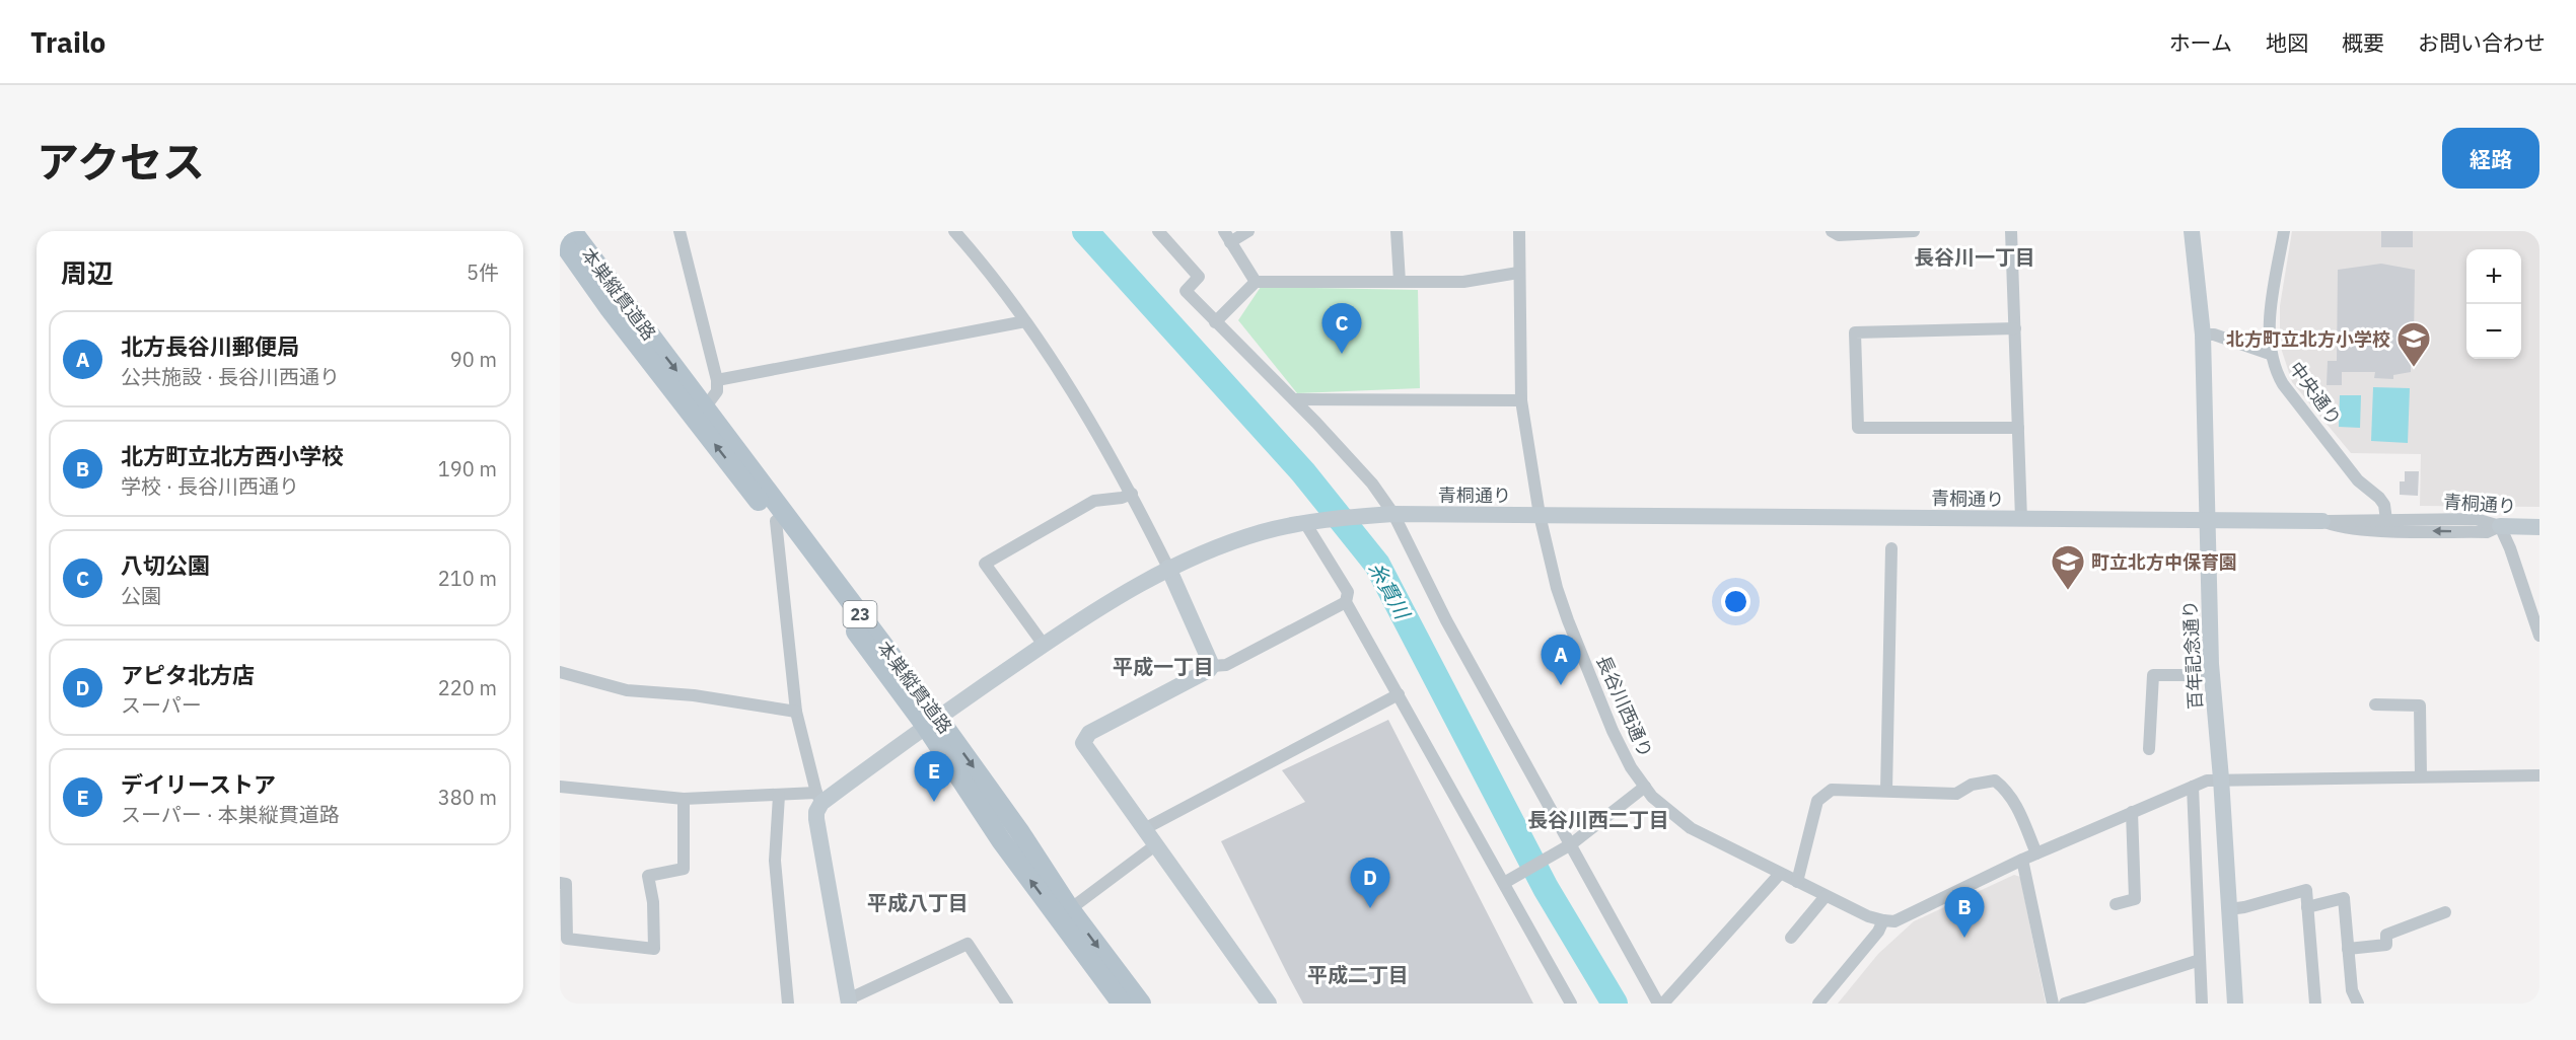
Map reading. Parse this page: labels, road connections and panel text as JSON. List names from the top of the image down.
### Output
{
  "streets": {
    "main road": ["本巣縦貫道路", "23"],
    "street": [
      "中央通り",
      "青桐通り",
      "百年記念通り",
      "長谷川西通り"
    ]
  },
  "crossings": [
    ["本巣縦貫道路", "青桐通り"],
    ["中央通り", "青桐通り"],
    ["青桐通り", "百年記念通り"],
    ["青桐通り", "長谷川西通り"]
  ],
  "districts": [
    "長谷川一丁目",
    "平成一丁目",
    "長谷川西二丁目",
    "平成八丁目",
    "平成二丁目"
  ],
  "water": ["糸貫川"],
  "places": {
    "school or university": ["北方町立北方小学校", "町立北方中保育園"]
  },
  "page": {
    "header": "Trailo",
    "nav": [
      "ホーム",
      "地図",
      "概要",
      "お問い合わせ"
    ],
    "title": "アクセス",
    "buttons": "経路",
    "heading": ["周辺", "5件"],
    "map_buttons": ["+", "−"],
    "pins": [
      "C",
      "A",
      "E",
      "D",
      "B"
    ],
    "list": [
      {
        "mark": "A",
        "name": "北方長谷川郵便局",
        "note": "公共施設 · 長谷川西通り",
        "value": "90 m"
      },
      {
        "mark": "B",
        "name": "北方町立北方西小学校",
        "note": "学校 · 長谷川西通り",
        "value": "190 m"
      },
      {
        "mark": "C",
        "name": "八切公園",
        "note": "公園",
        "value": "210 m"
      },
      {
        "mark": "D",
        "name": "アピタ北方店",
        "note": "スーパー",
        "value": "220 m"
      },
      {
        "mark": "E",
        "name": "デイリーストア",
        "note": "スーパー · 本巣縦貫道路",
        "value": "380 m"
      }
    ]
  }
}
